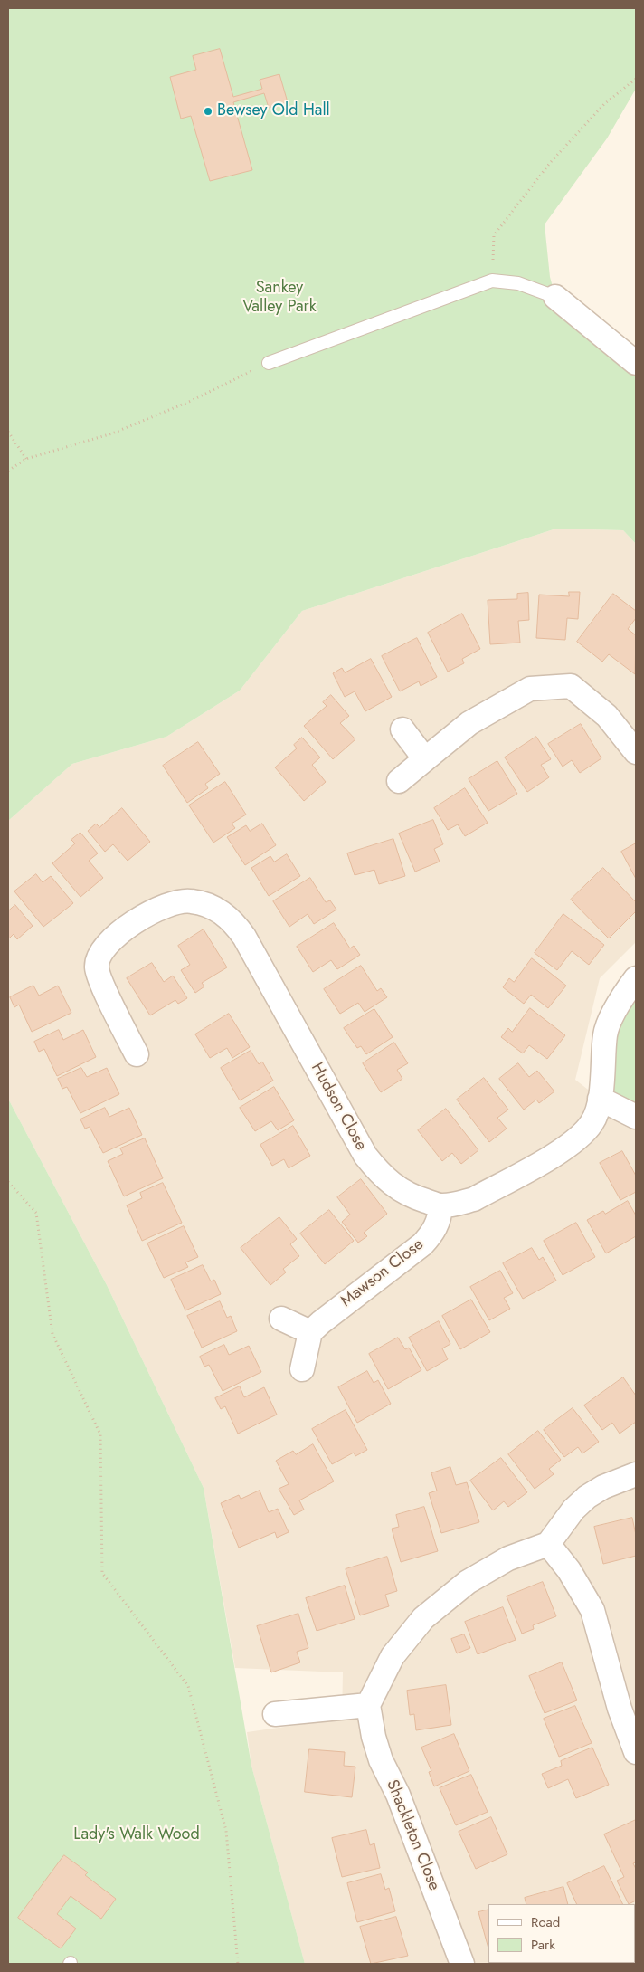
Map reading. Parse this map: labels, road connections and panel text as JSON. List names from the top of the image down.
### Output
{
  "streets": {
    "street": ["Hudson Close", "Mawson Close", "Shackleton Close"]
  },
  "crossings": [
    ["Hudson Close", "Mawson Close"]
  ],
  "parks": ["Sankey Valley Park", "Lady's Walk Wood"],
  "places": ["Bewsey Old Hall"],
  "legend": ["Road", "Park"]
}
